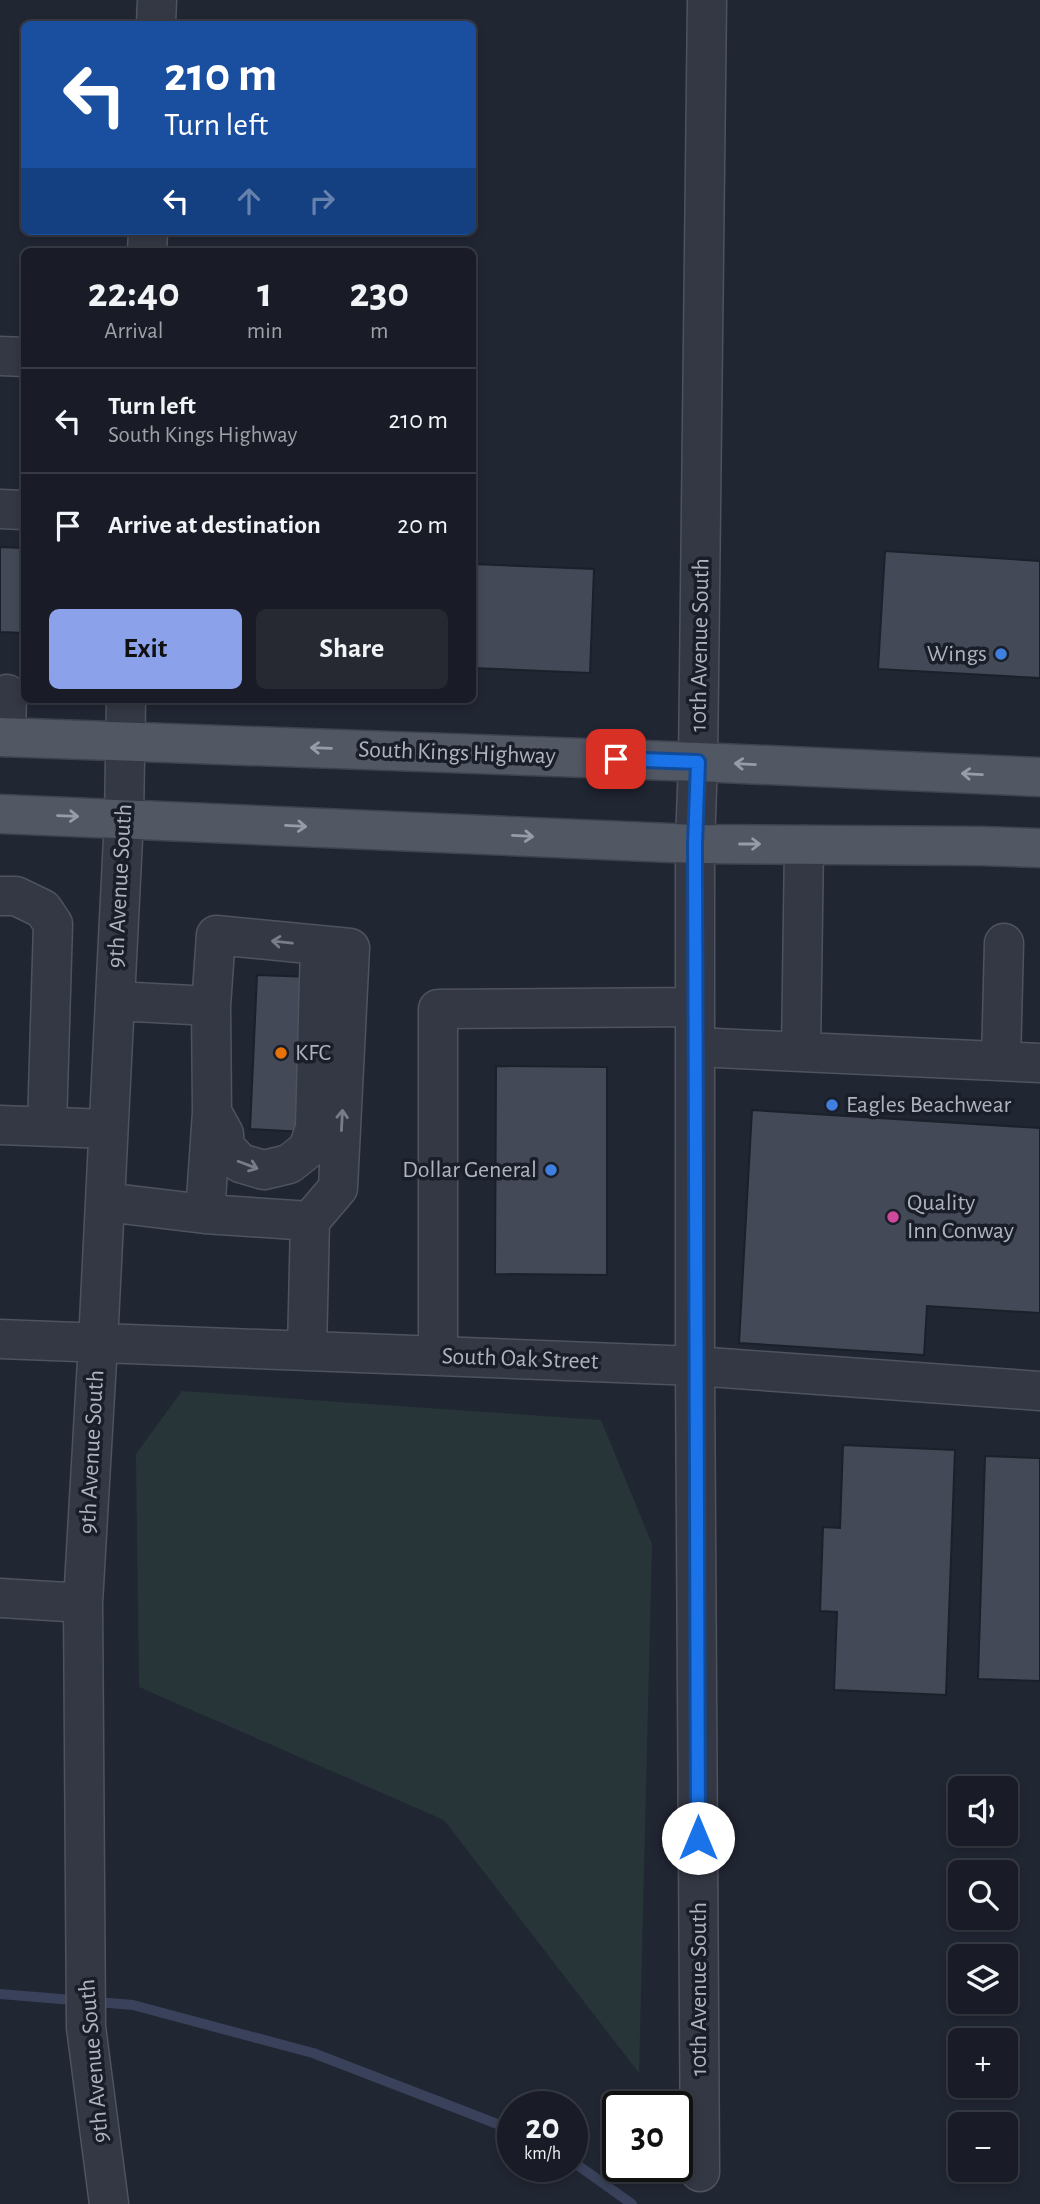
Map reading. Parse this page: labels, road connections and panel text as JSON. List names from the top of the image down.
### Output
{
  "streets": {
    "main road": ["South Kings Highway"],
    "street": ["10th Avenue South", "9th Avenue South", "South Oak Street"]
  },
  "crossings": [
    ["10th Avenue South", "South Kings Highway"],
    ["10th Avenue South", "South Oak Street"],
    ["South Kings Highway", "9th Avenue South"],
    ["9th Avenue South", "South Oak Street"]
  ],
  "places": [
    "Wings",
    "KFC",
    "Eagles Beachwear",
    "Dollar General",
    "Quality Inn Conway"
  ],
  "page": {
    "turn": ["210 m", "Turn left"],
    "eta": [
      "22:40",
      "Arrival",
      "1",
      "min",
      "230",
      "m"
    ],
    "list": [
      {
        "name": "Turn left",
        "note": "South Kings Highway",
        "value": "210 m"
      },
      {
        "name": "Arrive at destination",
        "value": "20 m"
      }
    ],
    "buttons": ["Exit", "Share"],
    "map_buttons": ["+", "−"],
    "speed": "20 km/h",
    "limit": "30"
  }
}
